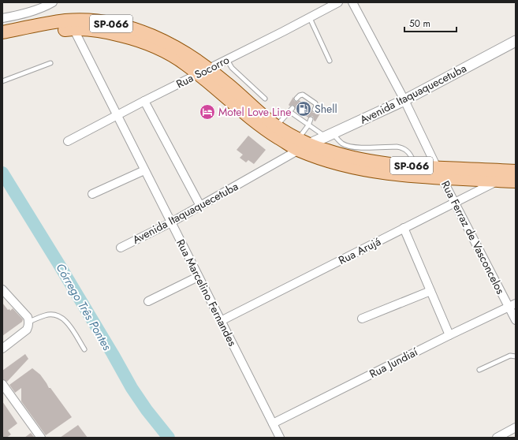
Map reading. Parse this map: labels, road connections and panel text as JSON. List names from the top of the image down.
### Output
{
  "streets": {
    "main road": ["SP-066"],
    "street": [
      "Rua Socorro",
      "Avenida Itaquaquecetuba",
      "Rua Ferraz de Vasconcelos",
      "Rua Arujá",
      "Rua Marcelino Fernandes",
      "Rua Jundiaí"
    ]
  },
  "crossings": [
    ["SP-066", "Rua Socorro"],
    ["SP-066", "Avenida Itaquaquecetuba"],
    ["SP-066", "Rua Ferraz de Vasconcelos"],
    ["SP-066", "Rua Arujá"],
    ["SP-066", "Rua Marcelino Fernandes"],
    ["Rua Socorro", "Rua Marcelino Fernandes"],
    ["Avenida Itaquaquecetuba", "Rua Ferraz de Vasconcelos"],
    ["Avenida Itaquaquecetuba", "Rua Marcelino Fernandes"],
    ["Rua Ferraz de Vasconcelos", "Rua Arujá"],
    ["Rua Ferraz de Vasconcelos", "Rua Jundiaí"],
    ["Rua Arujá", "Rua Marcelino Fernandes"],
    ["Rua Marcelino Fernandes", "Rua Jundiaí"]
  ],
  "water": ["Córrego Três Pontes"],
  "places": {
    "fuel station": ["Shell"],
    "hotel": ["Motel Love Line"]
  },
  "scale_bar": "50 m"
}
